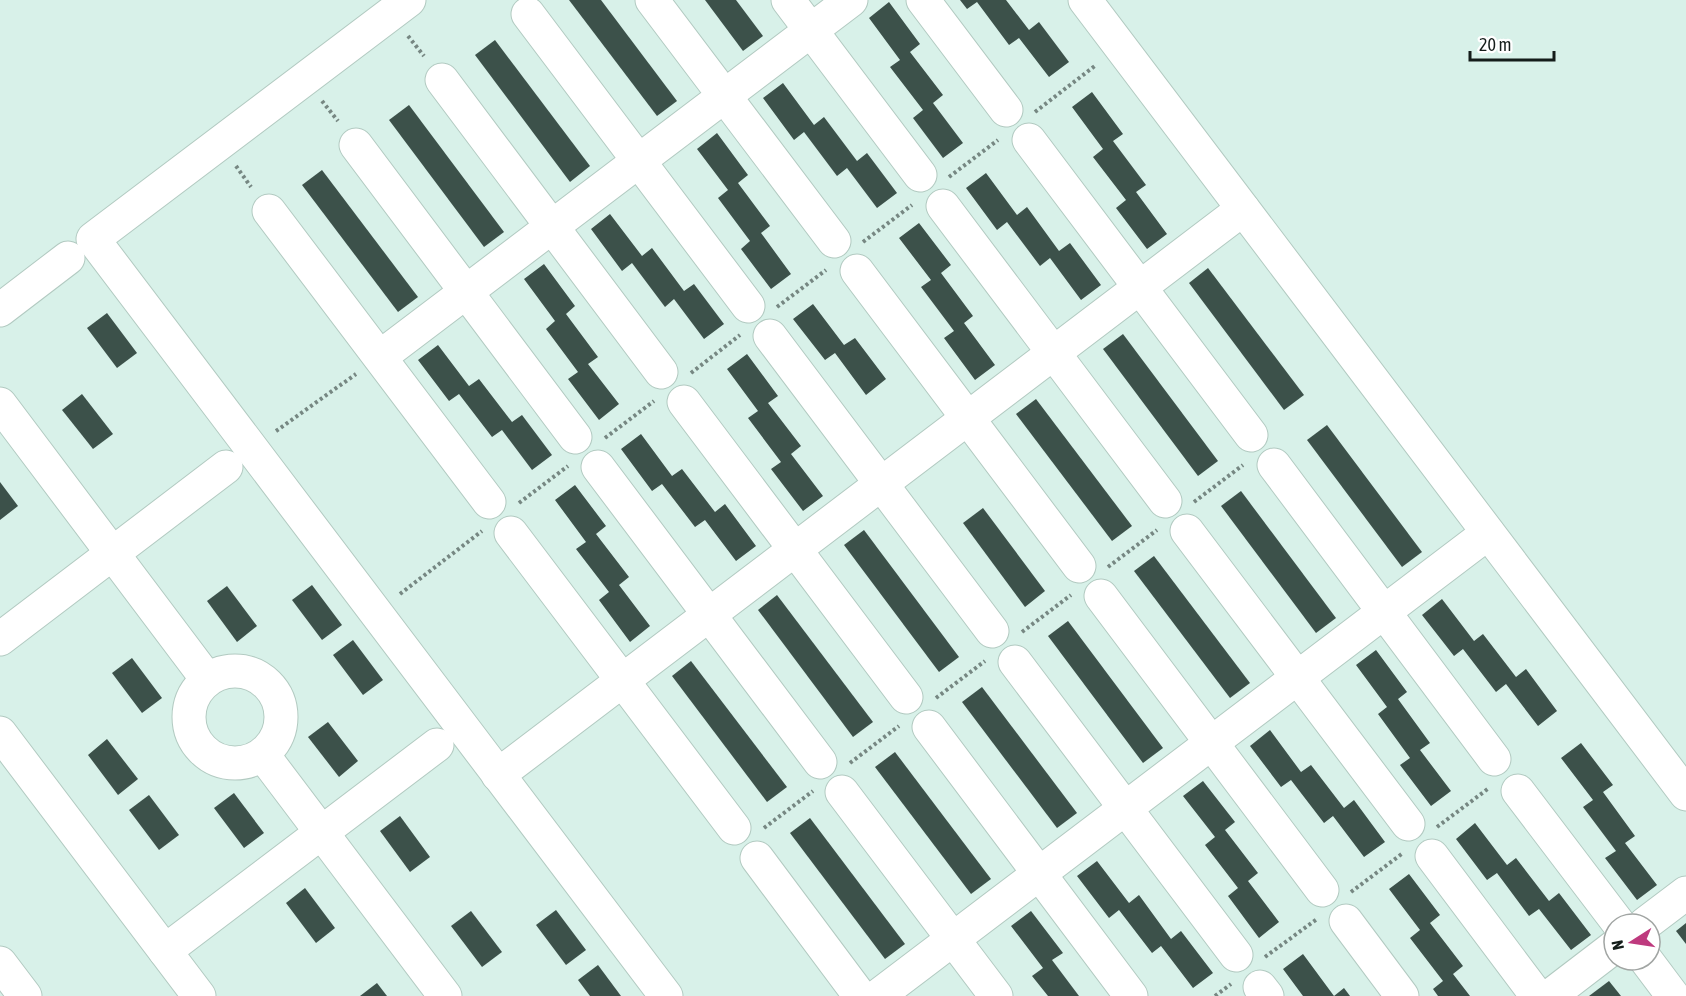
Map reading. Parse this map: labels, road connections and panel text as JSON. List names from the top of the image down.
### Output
{
  "scale_bar": "20 m",
  "north": "left"
}
